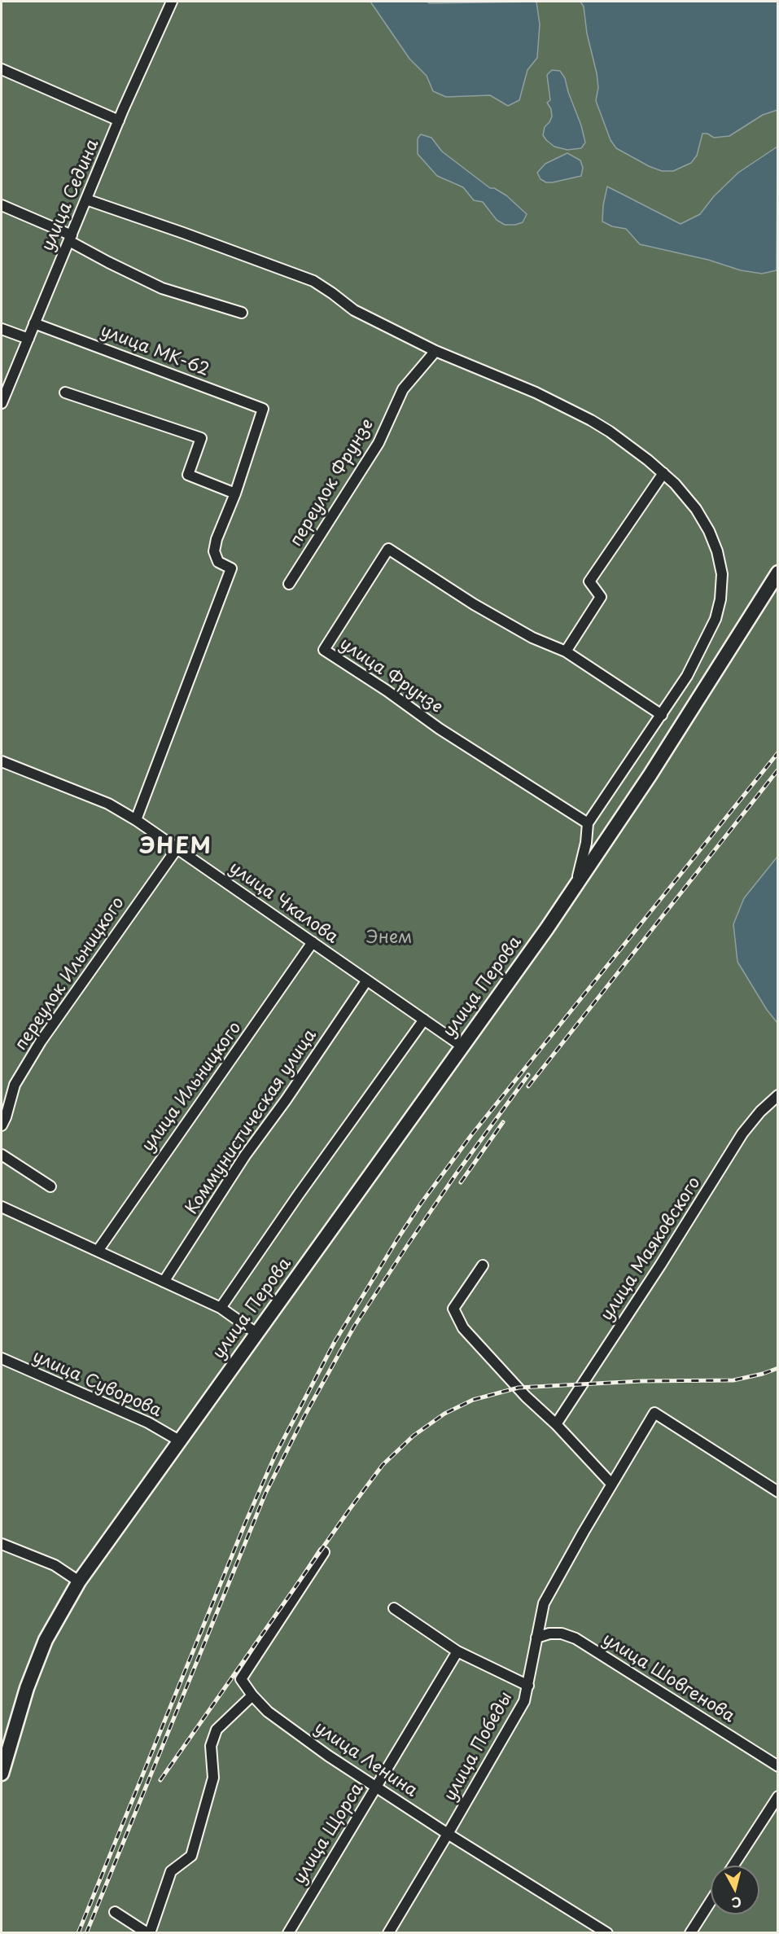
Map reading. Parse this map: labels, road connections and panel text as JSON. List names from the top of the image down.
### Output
{
  "streets": {
    "highway": ["улица Перова"],
    "street": [
      "улица Седина",
      "улица МК-62",
      "переулок Фрунзе",
      "улица Фрунзе",
      "улица Чкалова",
      "переулок Ильницкого",
      "улица Ильницкого",
      "Коммунистическая улица",
      "улица Маяковского",
      "улица Суворова",
      "улица Шовгенова",
      "улица Победы",
      "улица Ленина",
      "улица Щорса"
    ]
  },
  "crossings": [
    ["улица Седина", "улица МК-62"],
    ["улица Седина", "улица Перова"],
    ["переулок Фрунзе", "улица Перова"],
    ["улица Фрунзе", "улица Перова"],
    ["улица Чкалова", "переулок Ильницкого"],
    ["улица Чкалова", "улица Перова"],
    ["улица Чкалова", "улица Ильницкого"],
    ["улица Чкалова", "Коммунистическая улица"],
    ["улица Перова", "улица Суворова"],
    ["улица Шовгенова", "улица Победы"],
    ["улица Победы", "улица Ленина"],
    ["улица Ленина", "улица Щорса"]
  ],
  "districts": ["ЭНЕМ"],
  "parks": ["Энем"],
  "north": "bottom"
}
